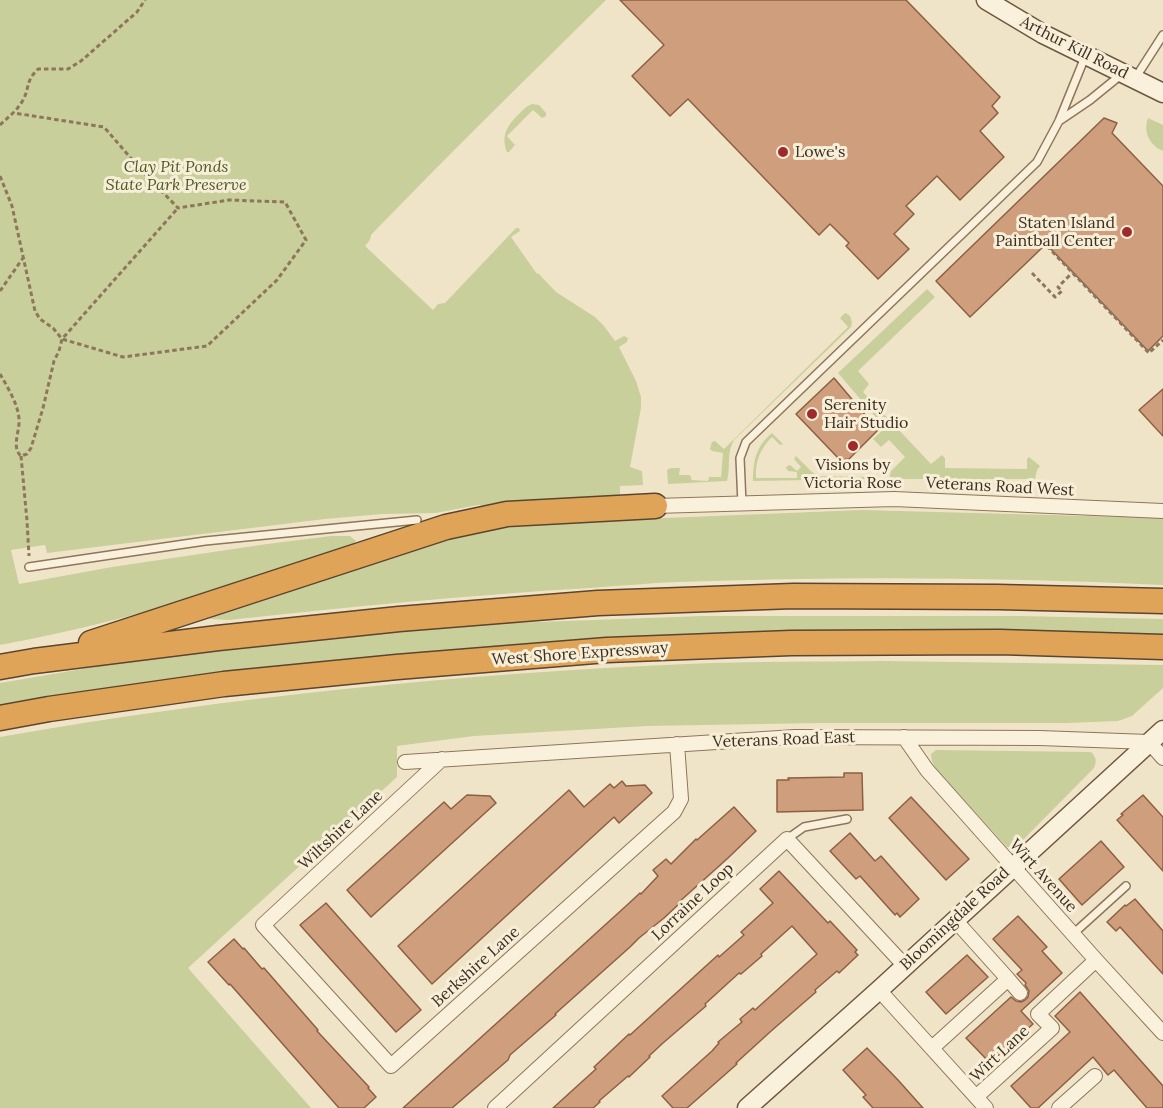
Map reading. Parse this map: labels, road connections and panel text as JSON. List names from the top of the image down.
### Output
{
  "streets": {
    "highway": ["West Shore Expressway"],
    "street": [
      "Arthur Kill Road",
      "Veterans Road West",
      "Veterans Road East",
      "Wiltshire Lane",
      "Wirt Avenue",
      "Lorraine Loop",
      "Bloomingdale Road",
      "Berkshire Lane",
      "Wirt Lane"
    ]
  },
  "crossings": [
    ["Veterans Road East", "Wiltshire Lane"],
    ["Veterans Road East", "Wirt Avenue"],
    ["Veterans Road East", "Bloomingdale Road"],
    ["Veterans Road East", "Berkshire Lane"],
    ["Wiltshire Lane", "Berkshire Lane"],
    ["Wirt Avenue", "Bloomingdale Road"],
    ["Wirt Avenue", "Wirt Lane"]
  ],
  "parks": ["Clay Pit Ponds State Park Preserve"],
  "places": [
    "Lowe's",
    "Staten Island Paintball Center",
    "Serenity Hair Studio",
    "Visions by Victoria Rose"
  ]
}
